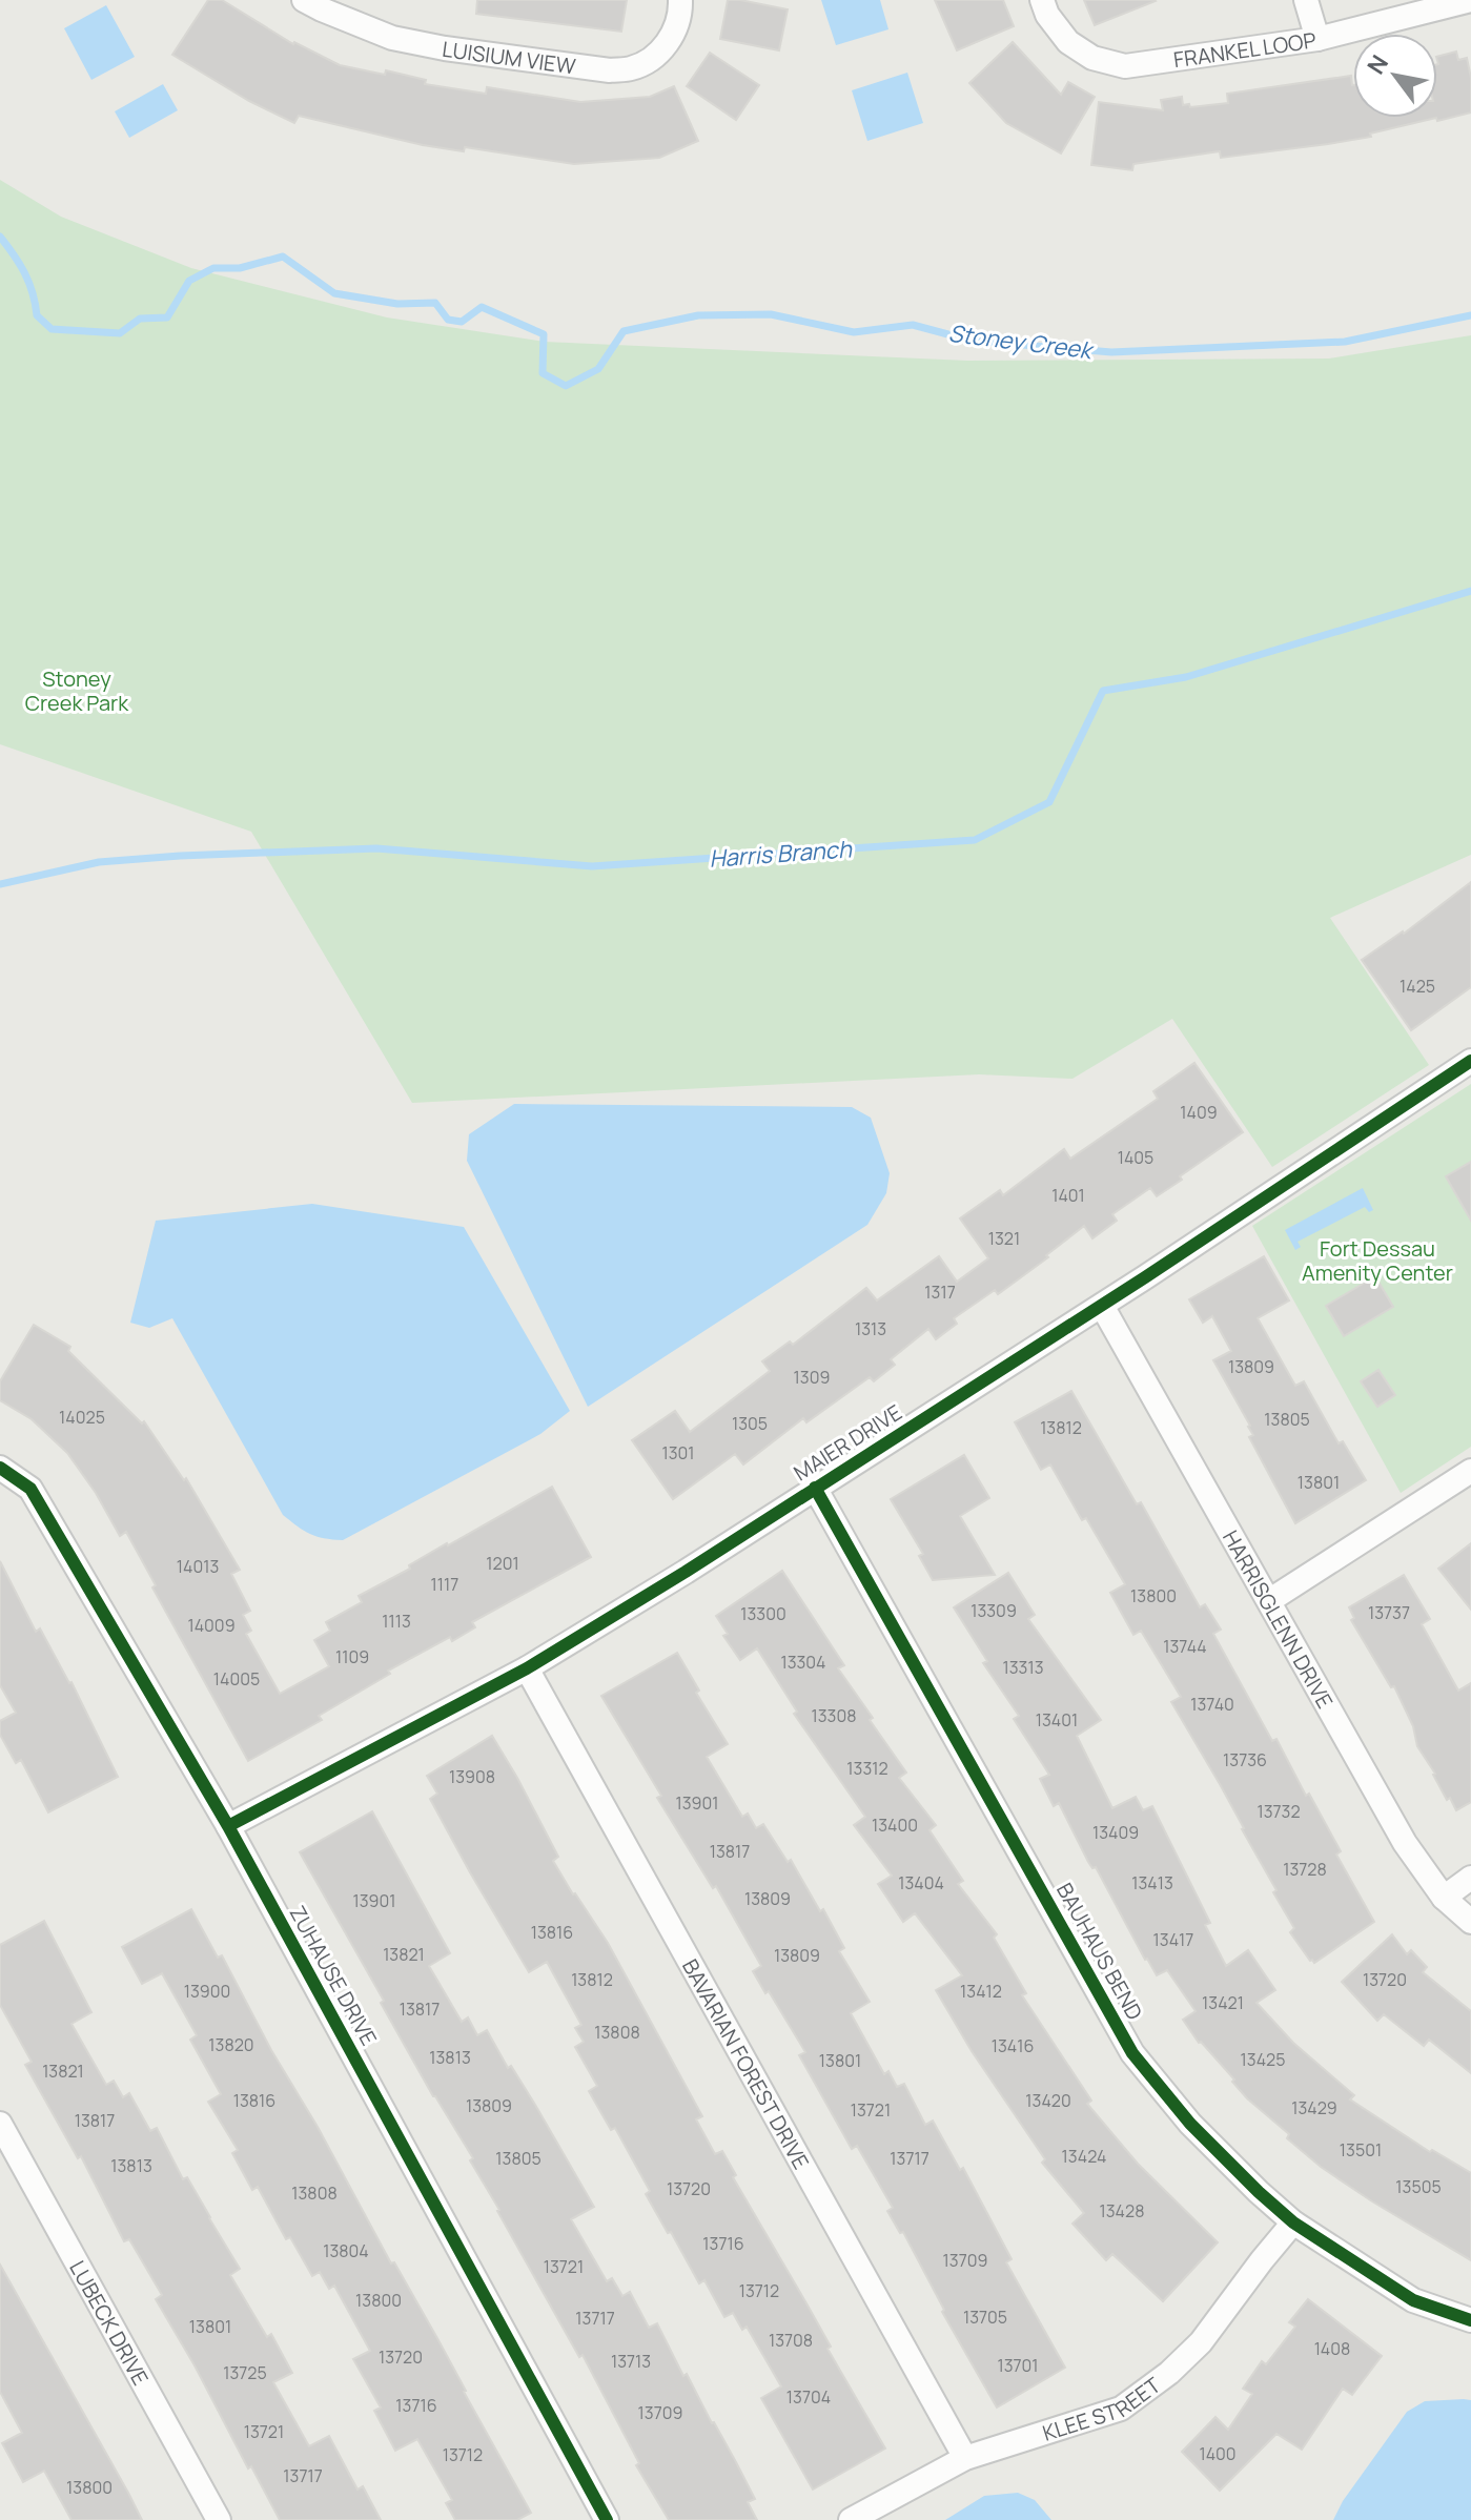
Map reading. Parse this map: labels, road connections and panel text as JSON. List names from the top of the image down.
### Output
{
  "streets": {
    "street": [
      "FRANKEL LOOP",
      "LUISIUM VIEW",
      "MAIER DRIVE",
      "HARRISGLENN DRIVE",
      "BAUHAUS BEND",
      "ZUHAUSE DRIVE",
      "BAVARIAN FOREST DRIVE",
      "LUBECK DRIVE",
      "KLEE STREET"
    ]
  },
  "crossings": [
    ["MAIER DRIVE", "HARRISGLENN DRIVE"],
    ["MAIER DRIVE", "BAUHAUS BEND"],
    ["MAIER DRIVE", "ZUHAUSE DRIVE"],
    ["MAIER DRIVE", "BAVARIAN FOREST DRIVE"],
    ["BAUHAUS BEND", "KLEE STREET"],
    ["BAVARIAN FOREST DRIVE", "KLEE STREET"]
  ],
  "water": ["Stoney Creek", "Harris Branch"],
  "parks": ["Stoney Creek Park", "Fort Dessau Amenity Center"],
  "house_numbers": [
    "1425",
    "1409",
    "1405",
    "1401",
    "1321",
    "1317",
    "1313",
    "13809",
    "1309",
    "14025",
    "13805",
    "1305",
    "13812",
    "1301",
    "13801",
    "1201",
    "14013",
    "1117",
    "13800",
    "13309",
    "13737",
    "13300",
    "1113",
    "14009",
    "13744",
    "1109",
    "13304",
    "13313",
    "14005",
    "13740",
    "13308",
    "13401",
    "13736",
    "13312",
    "13908",
    "13901",
    "13732",
    "13400",
    "13409",
    "13817",
    "13728",
    "13404",
    "13413",
    "13809",
    "13901",
    "13816",
    "13417",
    "13821",
    "13809",
    "13812",
    "13720",
    "13900",
    "13412",
    "13421",
    "13817",
    "13808",
    "13820",
    "13416",
    "13813",
    "13425",
    "13801",
    "13821",
    "13816",
    "13420",
    "13809",
    "13429",
    "13721",
    "13817",
    "13501",
    "13424",
    "13805",
    "13717",
    "13813",
    "13505",
    "13720",
    "13808",
    "13428",
    "13716",
    "13804",
    "13709",
    "13721",
    "13712",
    "13800",
    "13705",
    "13717",
    "13801",
    "13708",
    "1408",
    "13720",
    "13713",
    "13701",
    "13725",
    "13704",
    "13716",
    "13709",
    "13721",
    "1400",
    "13712",
    "13717",
    "13800"
  ],
  "north": "top left"
}
